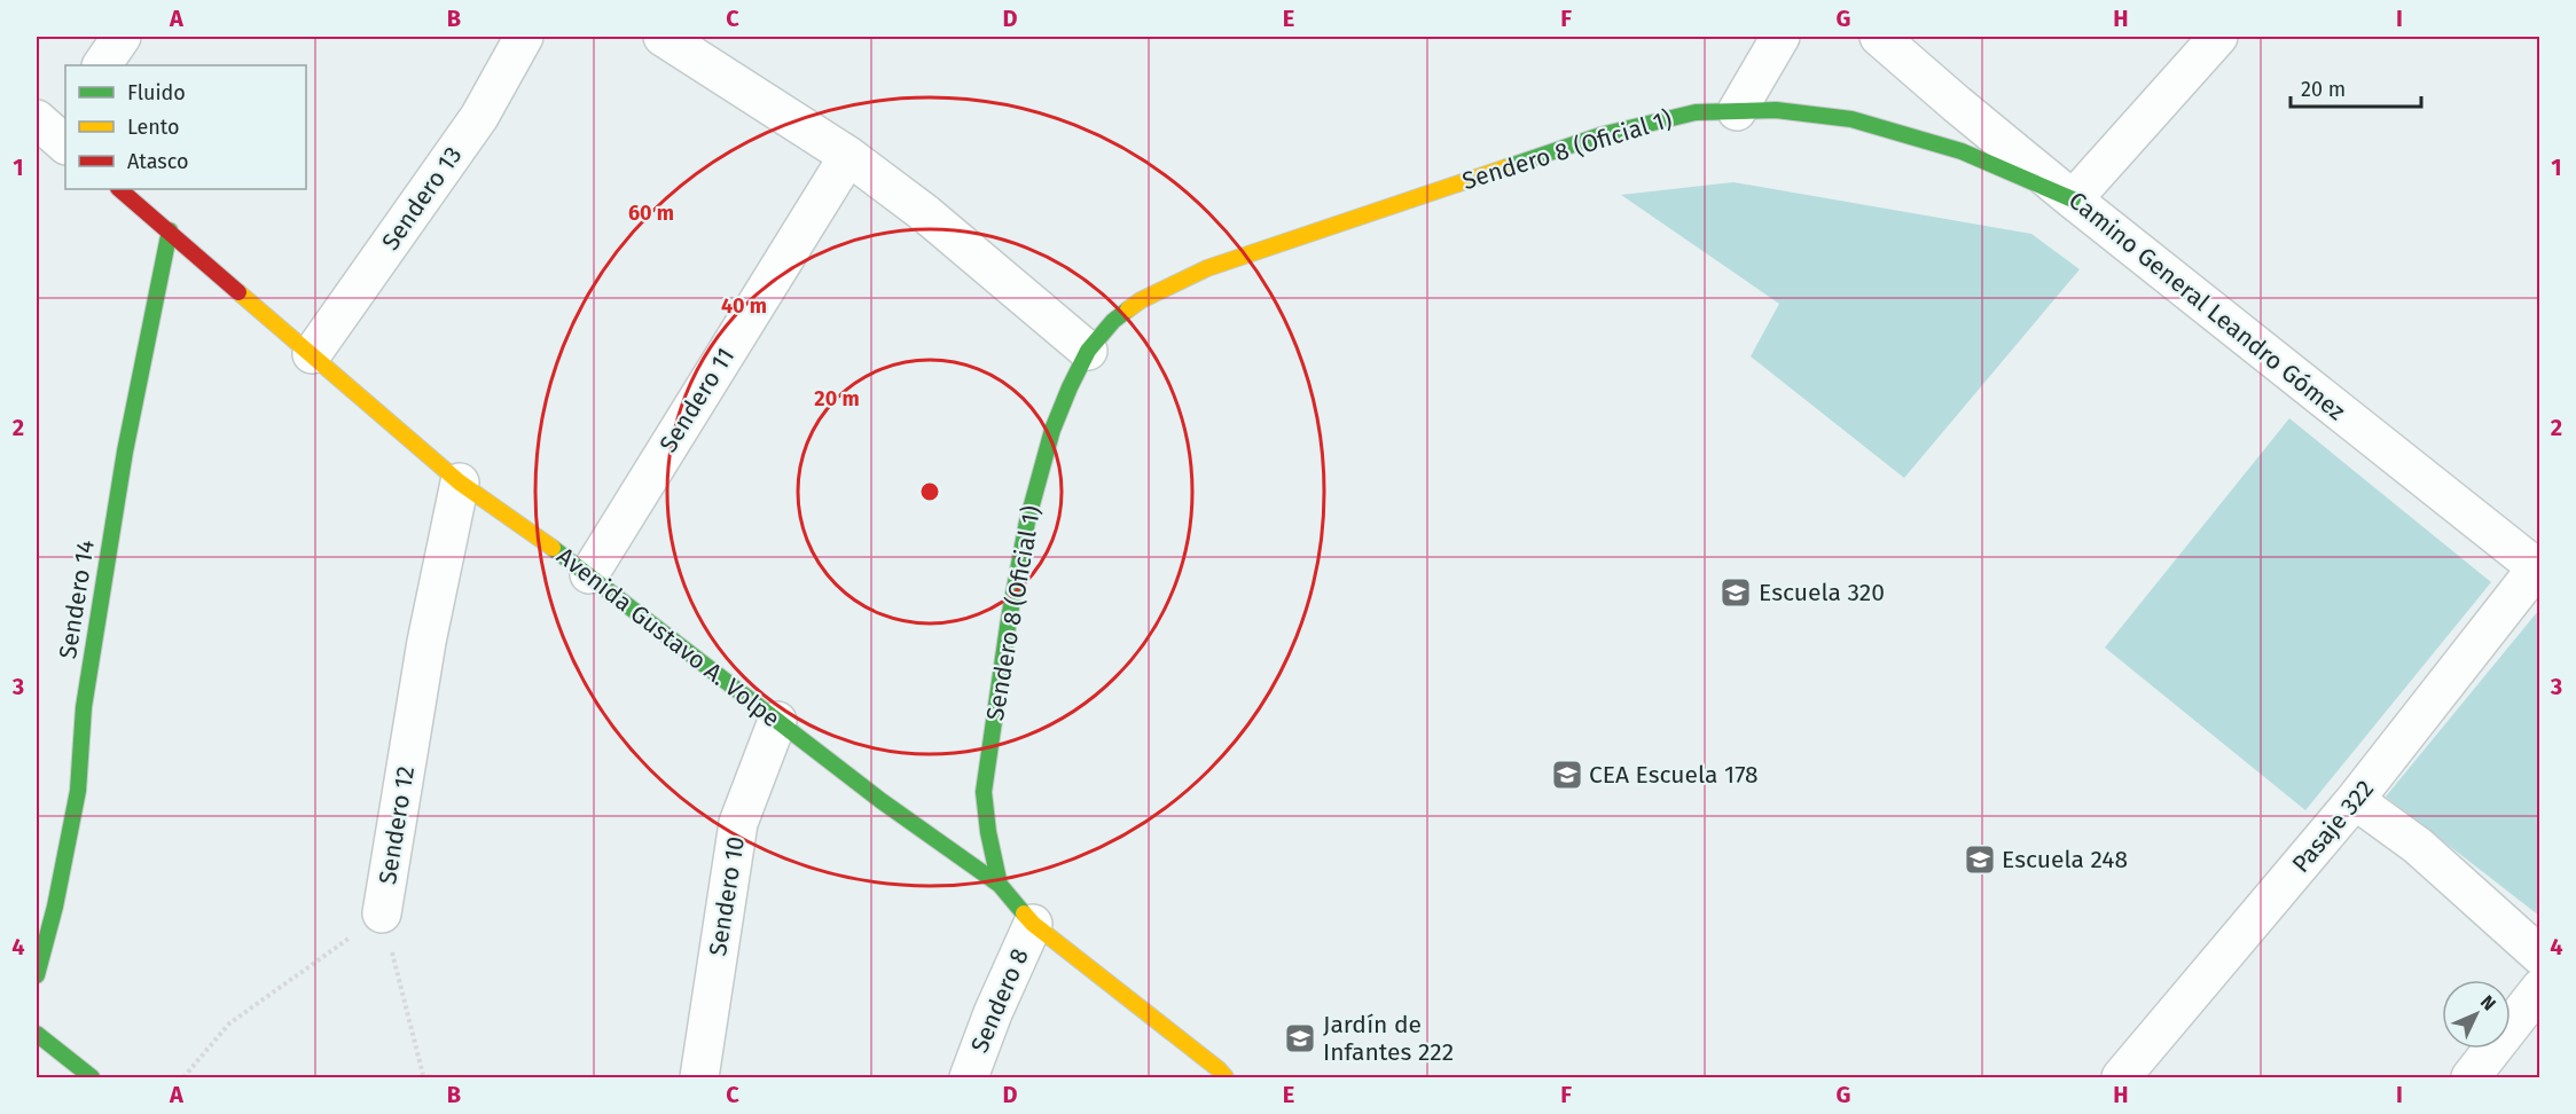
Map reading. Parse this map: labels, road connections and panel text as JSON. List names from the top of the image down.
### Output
{
  "streets": {
    "street": [
      "Sendero 8 (Oficial 1)",
      "Sendero 13",
      "Camino General Leandro Gómez",
      "Sendero 11",
      "Sendero 14",
      "Avenida Gustavo A. Volpe",
      "Sendero 12",
      "Pasaje 322",
      "Sendero 10",
      "Sendero 8"
    ]
  },
  "crossings": [
    ["Sendero 8 (Oficial 1)", "Camino General Leandro Gómez"],
    ["Sendero 8 (Oficial 1)", "Avenida Gustavo A. Volpe"],
    ["Sendero 13", "Avenida Gustavo A. Volpe"],
    ["Camino General Leandro Gómez", "Pasaje 322"],
    ["Sendero 11", "Avenida Gustavo A. Volpe"],
    ["Sendero 14", "Avenida Gustavo A. Volpe"],
    ["Avenida Gustavo A. Volpe", "Sendero 12"],
    ["Avenida Gustavo A. Volpe", "Sendero 10"],
    ["Avenida Gustavo A. Volpe", "Sendero 8"]
  ],
  "places": {
    "school or university": [
      "Escuela 320",
      "CEA Escuela 178",
      "Escuela 248",
      "Jardín de Infantes 222"
    ]
  },
  "legend": ["Fluido", "Lento", "Atasco"],
  "scale_bar": "20 m",
  "north": "top right",
  "grid": {
    "columns": [
      "A",
      "B",
      "C",
      "D",
      "E",
      "F",
      "G",
      "H",
      "I"
    ],
    "rows": [
      "1",
      "2",
      "3",
      "4"
    ]
  },
  "rings": ["60 m", "40 m", "20 m"]
}
